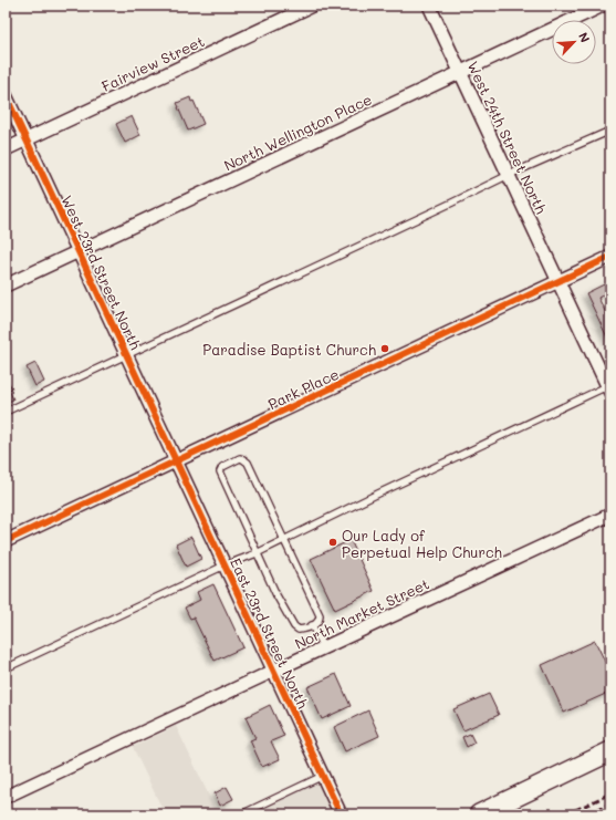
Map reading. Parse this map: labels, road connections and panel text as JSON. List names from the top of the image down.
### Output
{
  "streets": {
    "street": [
      "Fairview Street",
      "North Wellington Place",
      "West 24th Street North",
      "West 23rd Street North",
      "Park Place",
      "North Market Street",
      "East 23rd Street North"
    ]
  },
  "crossings": [
    ["Fairview Street", "West 23rd Street North"],
    ["North Wellington Place", "West 24th Street North"],
    ["North Wellington Place", "West 23rd Street North"],
    ["West 24th Street North", "Park Place"],
    ["West 23rd Street North", "Park Place"],
    ["West 23rd Street North", "East 23rd Street North"],
    ["Park Place", "East 23rd Street North"],
    ["North Market Street", "East 23rd Street North"]
  ],
  "places": ["Paradise Baptist Church", "Our Lady of Perpetual Help Church"],
  "north": "top right"
}
